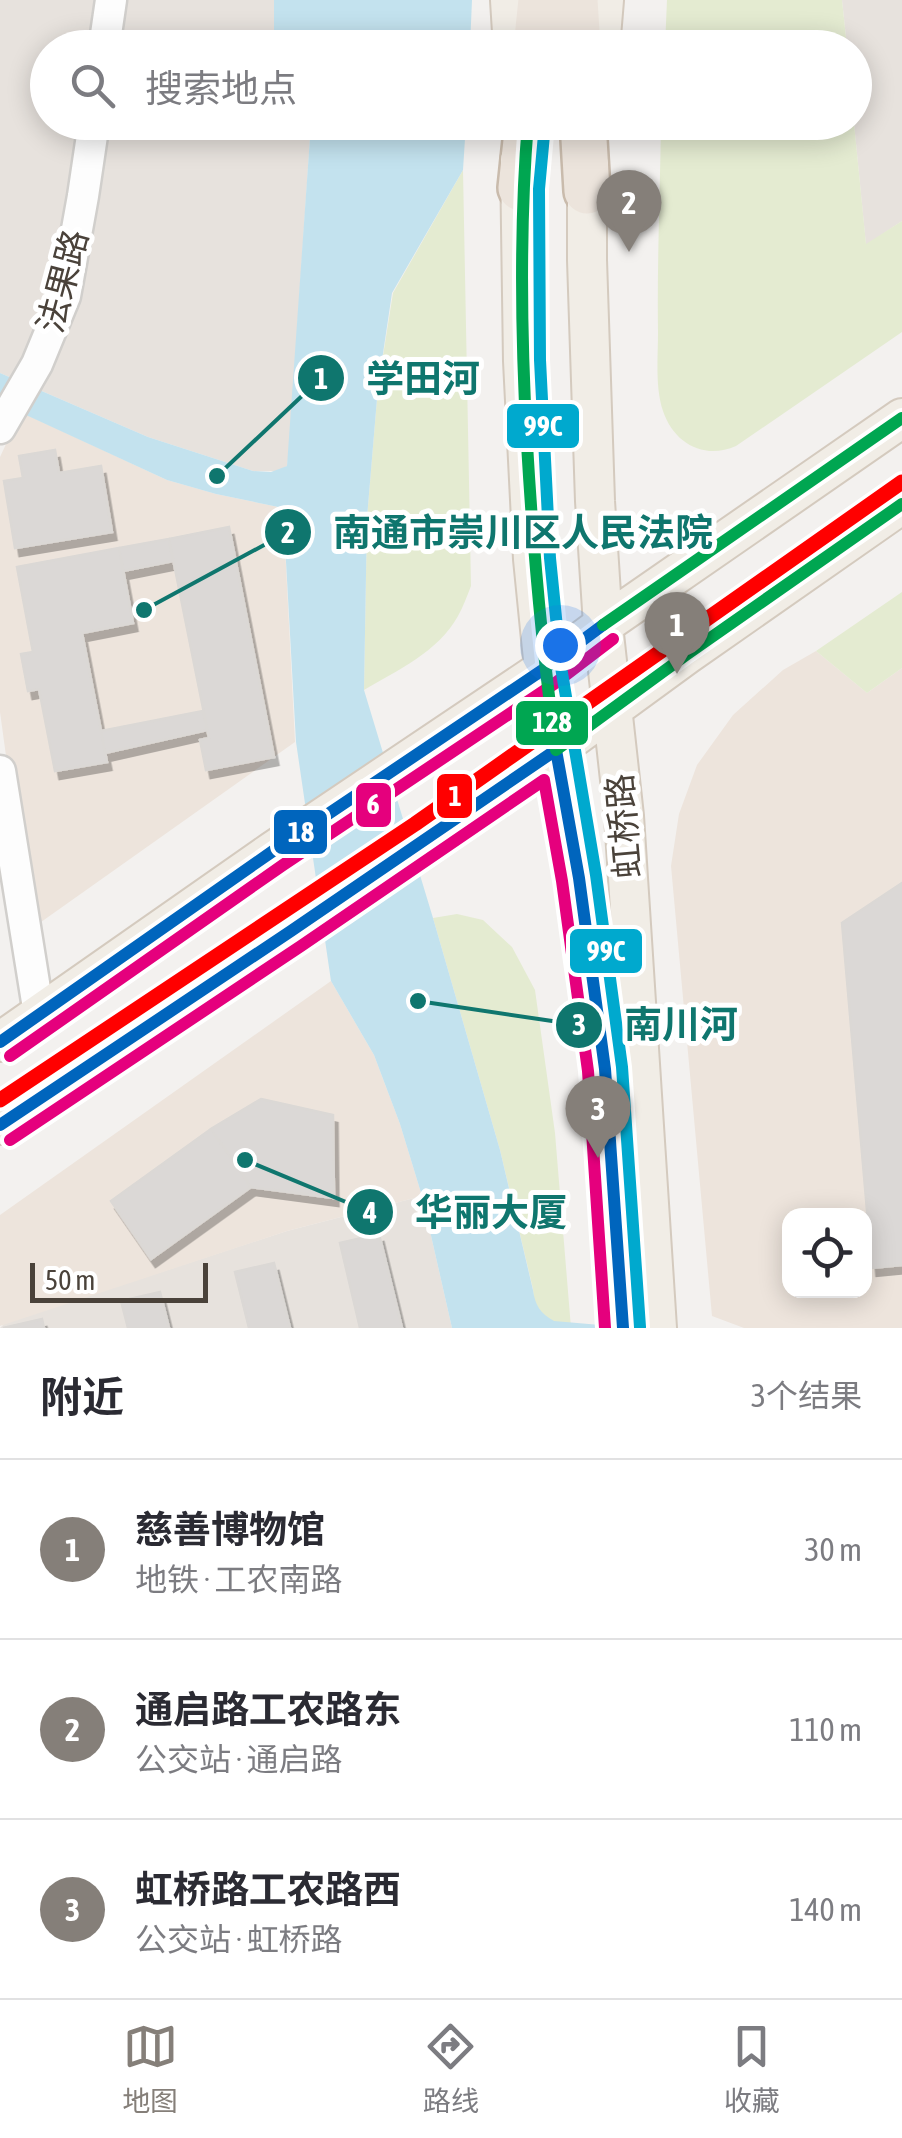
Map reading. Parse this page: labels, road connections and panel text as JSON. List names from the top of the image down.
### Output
{
  "streets": {
    "main road": ["虹桥路"],
    "street": ["法果路"]
  },
  "places": [
    "学田河",
    "南通市崇川区人民法院",
    "南川河",
    "华丽大厦"
  ],
  "lines": [
    "transit line 99C",
    "transit line 128",
    "transit line 1",
    "transit line 18",
    "transit line 6"
  ],
  "scale_bar": "50 m",
  "page": {
    "search": "搜索地点",
    "pins": ["2", "1", "3"],
    "scale": "50 m",
    "heading": ["附近", "3个结果"],
    "list": [
      {
        "mark": "1",
        "name": "慈善博物馆",
        "note": "地铁 · 工农南路",
        "value": "30 m"
      },
      {
        "mark": "2",
        "name": "通启路工农路东",
        "note": "公交站 · 通启路",
        "value": "110 m"
      },
      {
        "mark": "3",
        "name": "虹桥路工农路西",
        "note": "公交站 · 虹桥路",
        "value": "140 m"
      }
    ],
    "nav": ["地图", "路线", "收藏"]
  }
}
